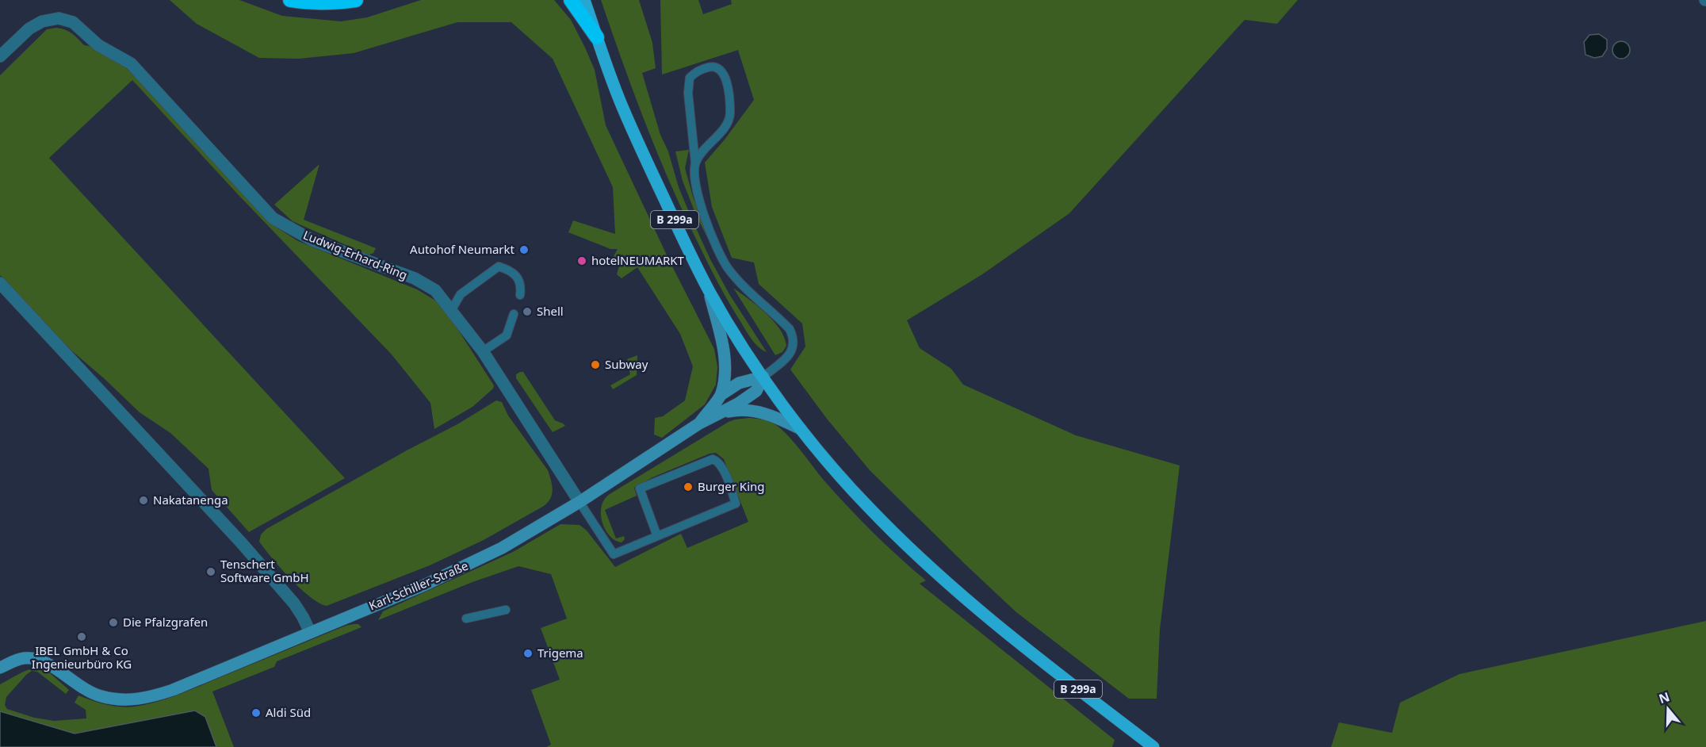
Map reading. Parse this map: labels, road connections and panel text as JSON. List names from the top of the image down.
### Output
{
  "streets": {
    "main road": ["B 299a"],
    "street": ["Ludwig-Erhard-Ring", "Karl-Schiller-Straße"]
  },
  "crossings": [
    ["B 299a", "Karl-Schiller-Straße"],
    ["Ludwig-Erhard-Ring", "Karl-Schiller-Straße"]
  ],
  "places": [
    "Autohof Neumarkt",
    "hotelNEUMARKT",
    "Shell",
    "Subway",
    "Burger King",
    "Nakatanenga",
    "Tenschert Software GmbH",
    "Die Pfalzgrafen",
    "IBEL GmbH & Co Ingenieurbüro KG",
    "Trigema",
    "Aldi Süd"
  ],
  "north": "top"
}
